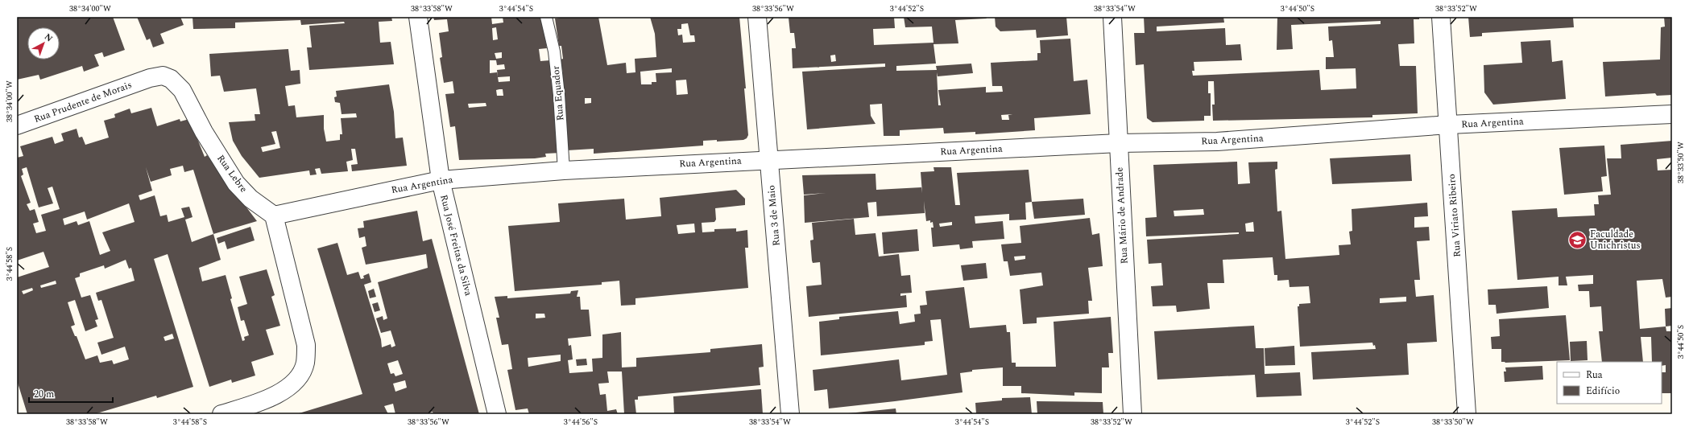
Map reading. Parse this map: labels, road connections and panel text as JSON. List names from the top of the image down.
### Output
{
  "streets": {
    "street": [
      "Rua Prudente de Morais",
      "Rua Argentina",
      "Rua Lebre",
      "Rua 3 de Maio",
      "Rua Mário de Andrade",
      "Rua Viriato Ribeiro",
      "Rua José Freitas da Silva"
    ],
    "lane": ["Rua Equador"]
  },
  "crossings": [
    ["Rua Equador", "Rua Argentina"],
    ["Rua Prudente de Morais", "Rua Lebre"],
    ["Rua Argentina", "Rua Lebre"],
    ["Rua Argentina", "Rua 3 de Maio"],
    ["Rua Argentina", "Rua Mário de Andrade"],
    ["Rua Argentina", "Rua Viriato Ribeiro"],
    ["Rua Argentina", "Rua José Freitas da Silva"]
  ],
  "places": {
    "school or university": ["Faculdade Unichristus"]
  },
  "legend": ["Rua", "Edifício"],
  "scale_bar": "20 m",
  "north": "top right",
  "coordinates": [
    "38°34'00\"W",
    "38°33'58\"W",
    "3°44'54\"S",
    "38°33'56\"W",
    "3°44'52\"S",
    "38°33'54\"W",
    "3°44'50\"S",
    "38°33'52\"W",
    "38°33'50\"W",
    "3°44'58\"S",
    "3°44'56\"S"
  ]
}
